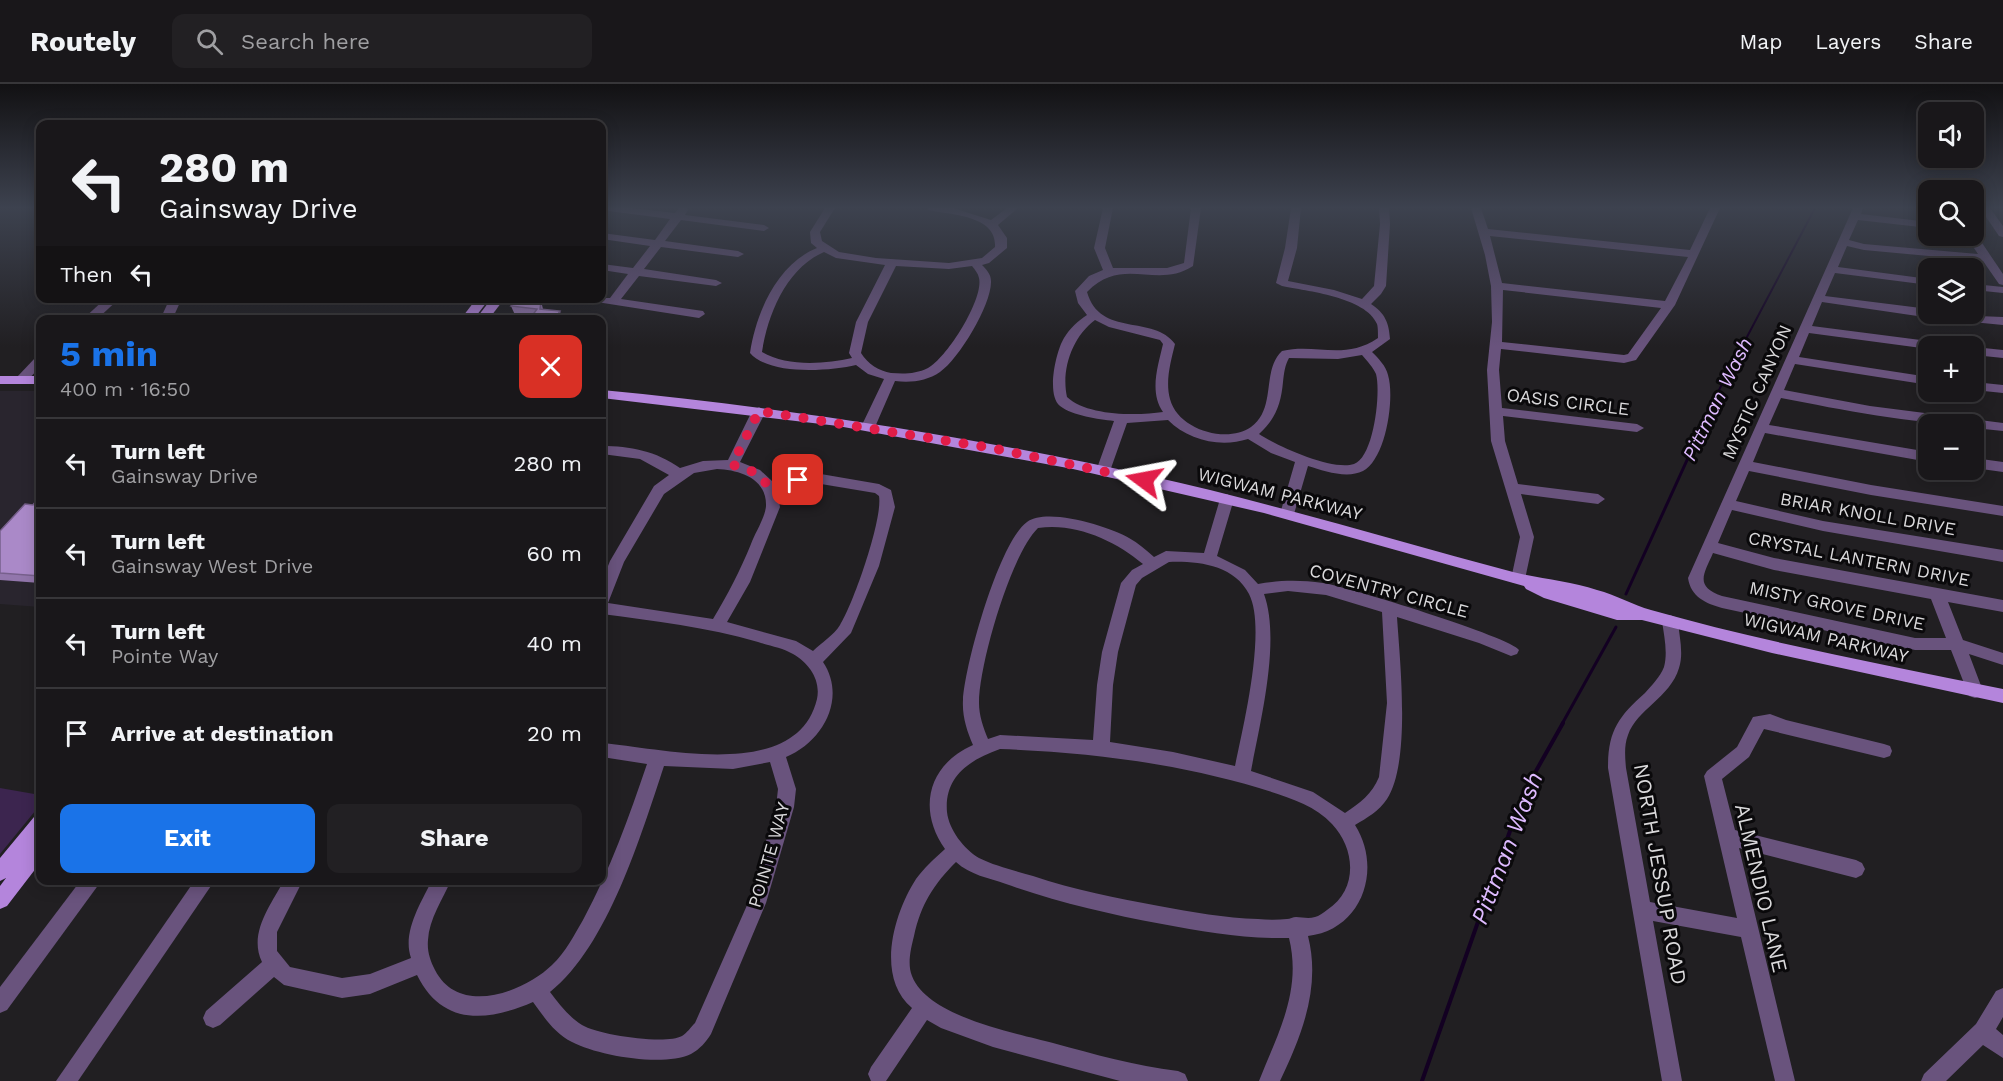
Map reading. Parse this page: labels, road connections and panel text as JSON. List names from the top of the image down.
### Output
{
  "streets": {
    "main road": ["WIGWAM PARKWAY"],
    "street": [
      "MYSTIC CANYON",
      "OASIS CIRCLE",
      "BRIAR KNOLL DRIVE",
      "CRYSTAL LANTERN DRIVE",
      "COVENTRY CIRCLE",
      "MISTY GROVE DRIVE",
      "POINTE WAY",
      "NORTH JESSUP ROAD",
      "ALMENDIO LANE"
    ]
  },
  "crossings": [
    ["MYSTIC CANYON", "BRIAR KNOLL DRIVE"],
    ["MYSTIC CANYON", "CRYSTAL LANTERN DRIVE"],
    ["MYSTIC CANYON", "MISTY GROVE DRIVE"],
    ["WIGWAM PARKWAY", "NORTH JESSUP ROAD"]
  ],
  "water": ["Pittman Wash"],
  "page": {
    "header": "Routely",
    "search": "Search here",
    "nav": ["Map", "Layers", "Share"],
    "map_buttons": ["+", "−"],
    "turn": ["280 m", "Gainsway Drive"],
    "then": "Then",
    "heading": ["5 min", "400 m · 16:50"],
    "list": [
      {
        "name": "Turn left",
        "note": "Gainsway Drive",
        "value": "280 m"
      },
      {
        "name": "Turn left",
        "note": "Gainsway West Drive",
        "value": "60 m"
      },
      {
        "name": "Turn left",
        "note": "Pointe Way",
        "value": "40 m"
      },
      {
        "name": "Arrive at destination",
        "value": "20 m"
      }
    ],
    "buttons": ["Exit", "Share"]
  }
}
